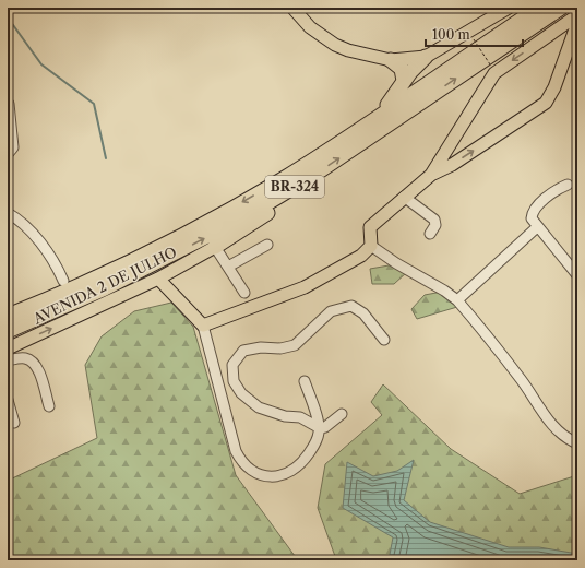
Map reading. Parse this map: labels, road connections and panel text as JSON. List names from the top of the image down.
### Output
{
  "streets": {
    "highway": ["BR-324"],
    "main road": ["AVENIDA 2 DE JULHO"]
  },
  "one_way": ["AVENIDA 2 DE JULHO"],
  "scale_bar": "100 m"
}
